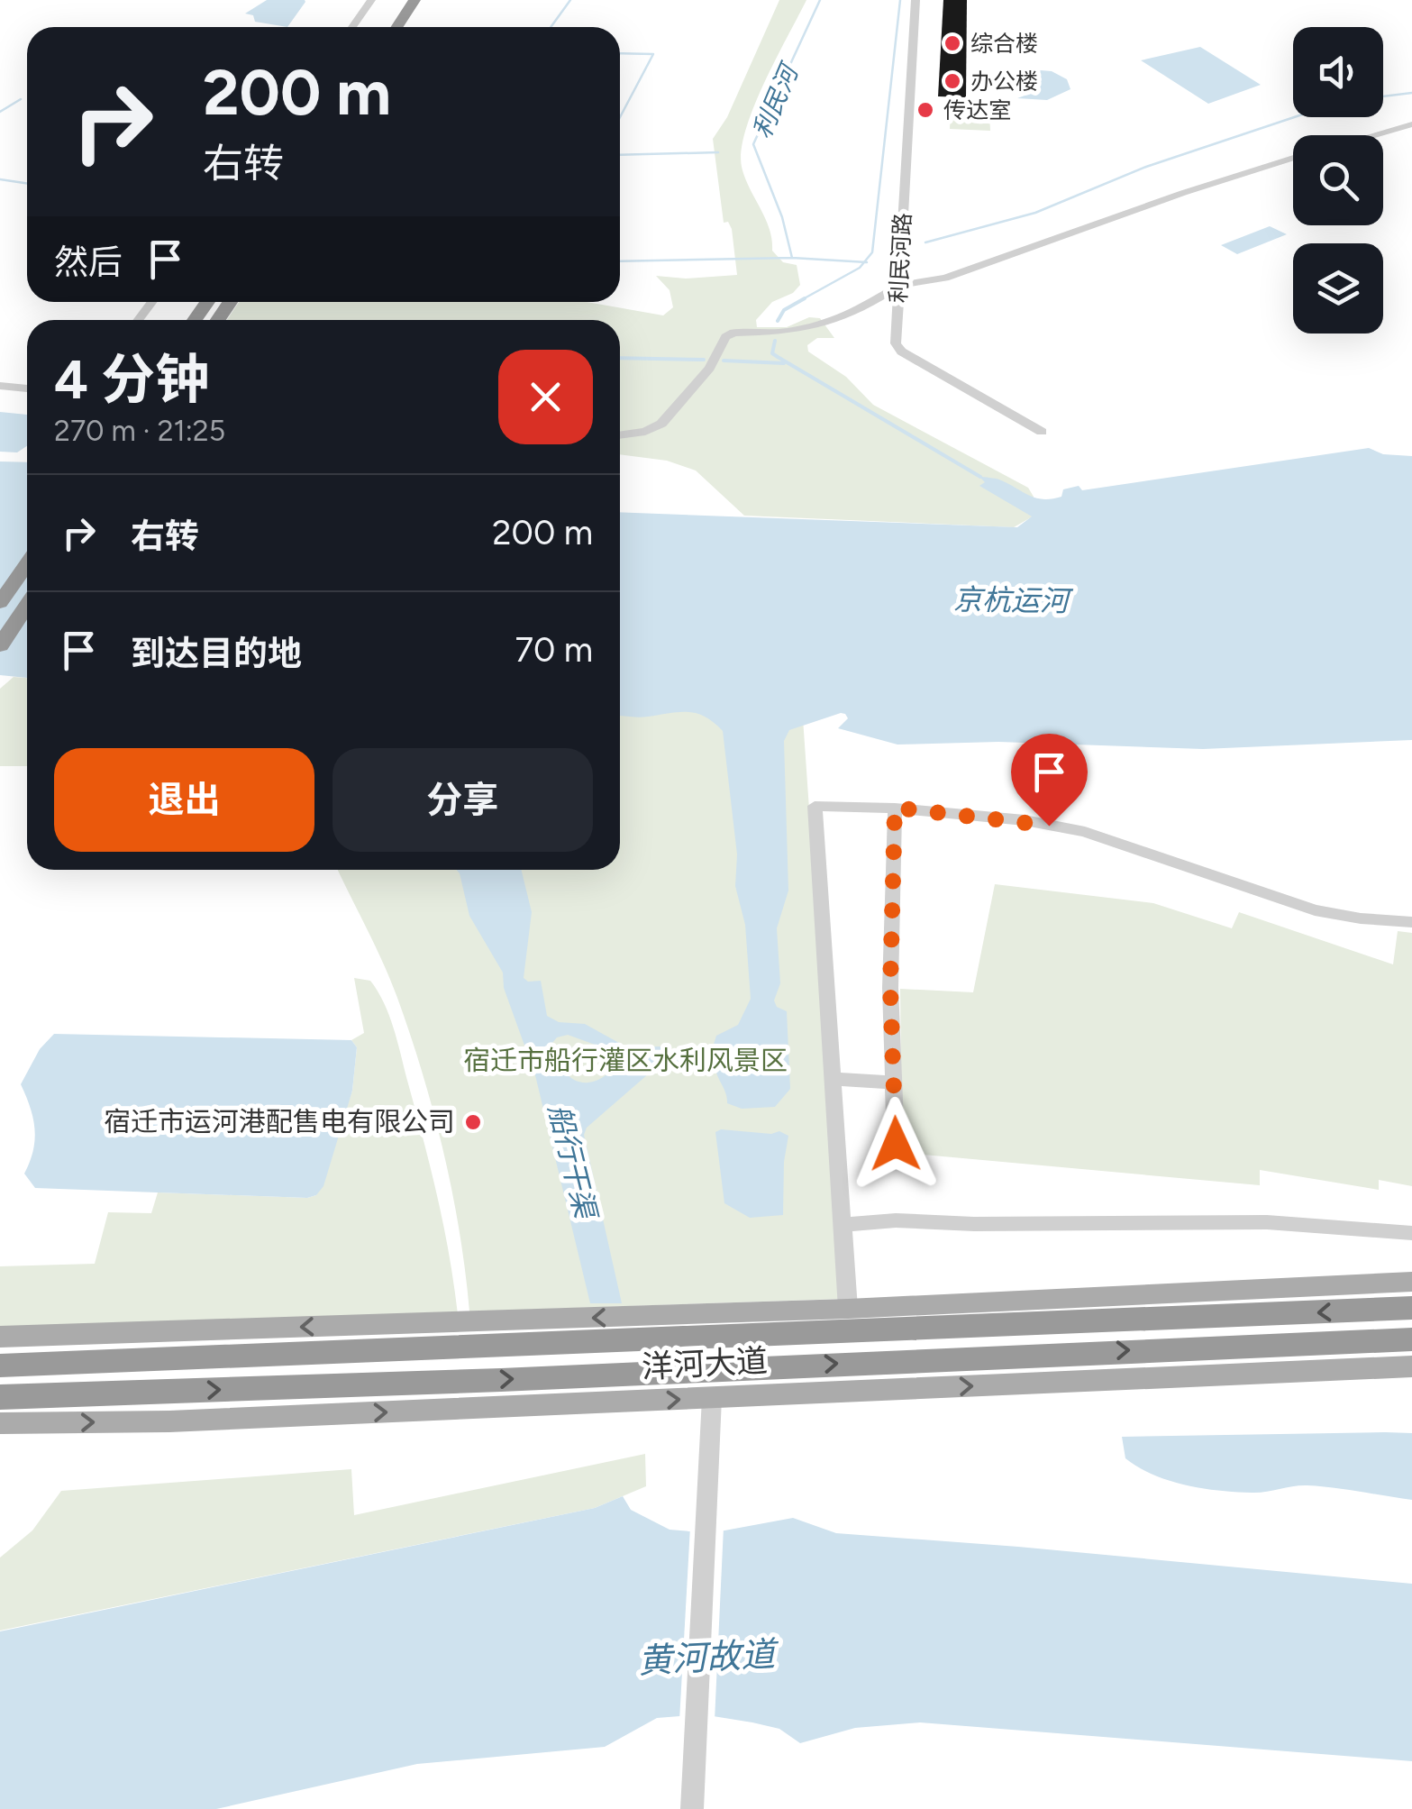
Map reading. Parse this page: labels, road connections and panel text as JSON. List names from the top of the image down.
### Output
{
  "streets": {
    "highway": ["洋河大道"],
    "street": ["利民河路"]
  },
  "water": [
    "利民河",
    "京杭运河",
    "船行干渠",
    "黄河故道"
  ],
  "parks": ["宿迁市船行灌区水利风景区"],
  "places": [
    "综合楼",
    "办公楼",
    "传达室",
    "宿迁市运河港配售电有限公司"
  ],
  "page": {
    "turn": ["200 m", "右转"],
    "then": "然后",
    "heading": ["4 分钟", "270 m · 21:25"],
    "list": [
      {
        "name": "右转",
        "value": "200 m"
      },
      {
        "name": "到达目的地",
        "value": "70 m"
      }
    ],
    "buttons": ["退出", "分享"]
  }
}
